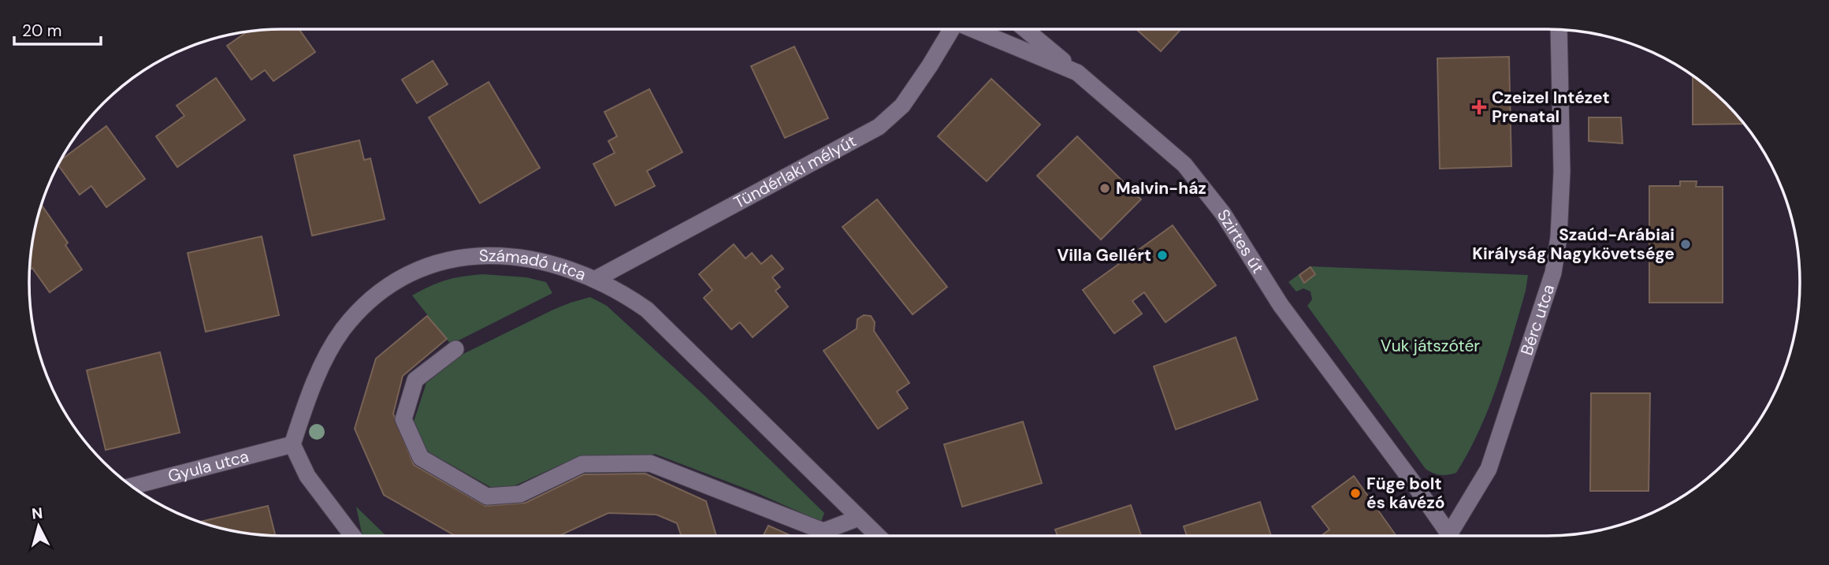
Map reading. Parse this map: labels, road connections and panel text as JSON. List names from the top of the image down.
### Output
{
  "streets": {
    "street": [
      "Tündérlaki mélyút",
      "Szirtes út",
      "Számadó utca",
      "Bérc utca",
      "Gyula utca"
    ]
  },
  "crossings": [
    ["Tündérlaki mélyút", "Számadó utca"],
    ["Számadó utca", "Gyula utca"]
  ],
  "parks": ["Vuk játszótér"],
  "places": {
    "health": ["Czeizel Intézet Prenatal"],
    "other": [
      "Malvin-ház",
      "Szaúd-Arábiai Királyság Nagykövetsége",
      "Villa Gellért",
      "Füge bolt és kávézó"
    ]
  },
  "scale_bar": "20 m",
  "north": "top"
}
